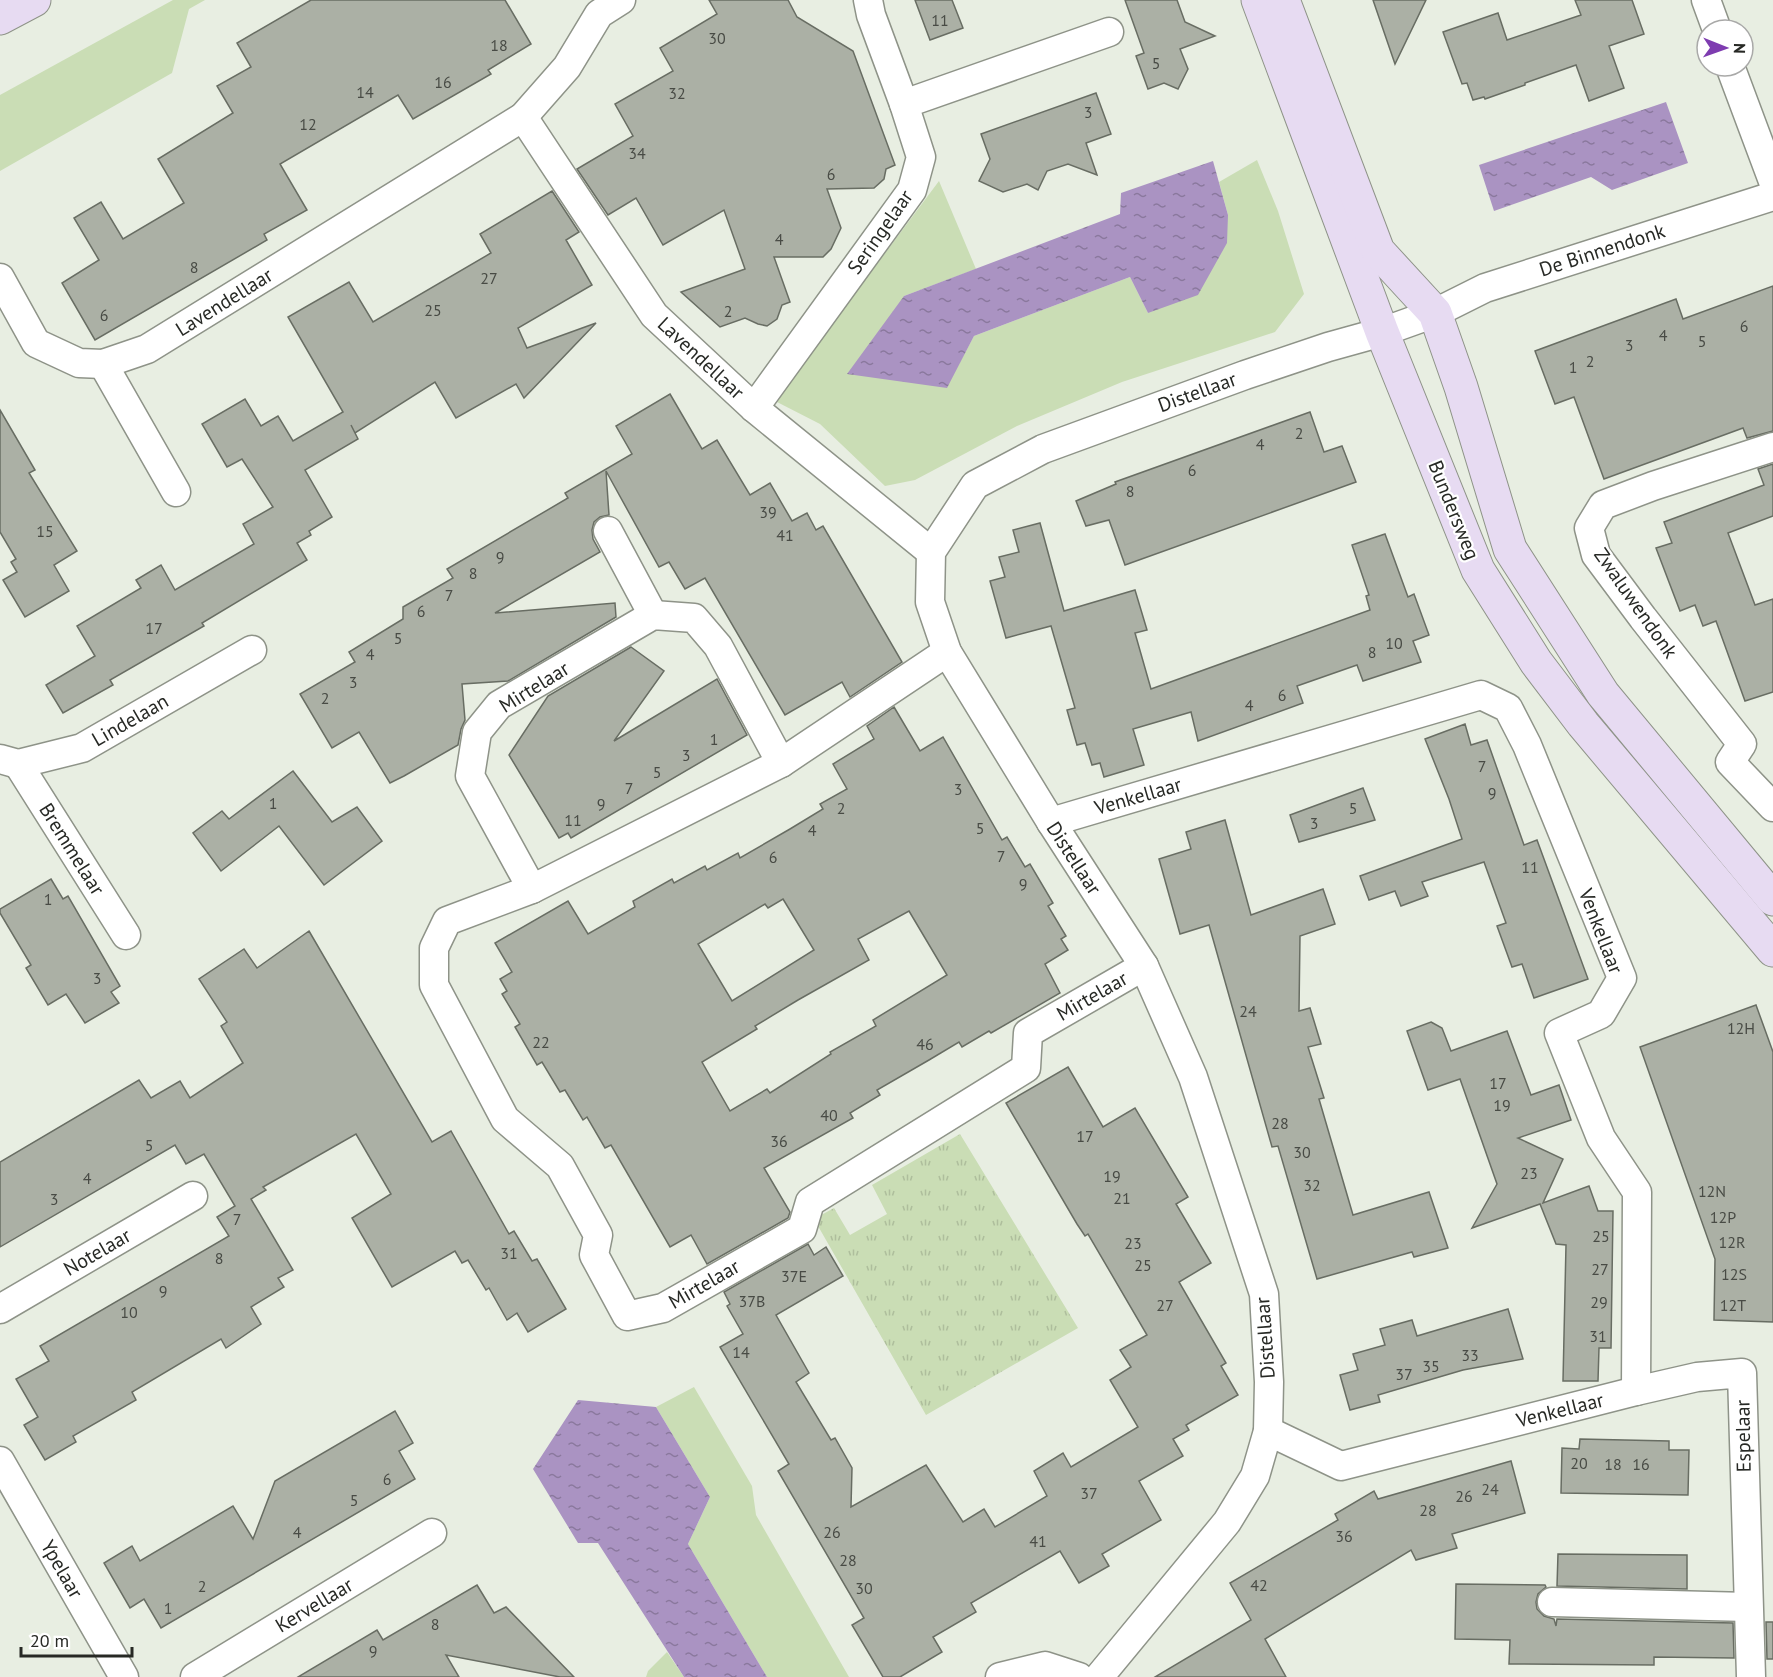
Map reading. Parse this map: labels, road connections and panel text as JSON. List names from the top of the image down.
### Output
{
  "streets": {
    "street": [
      "Seringelaar",
      "De Binnendonk",
      "Lavendellaar",
      "Distellaar",
      "Bundersweg",
      "Zwaluwendonk",
      "Mirtelaar",
      "Lindelaan",
      "Venkellaar",
      "Bremmelaar",
      "Notelaar",
      "Espelaar",
      "Ypelaar",
      "Kervellaar"
    ]
  },
  "crossings": [
    ["Seringelaar", "Lavendellaar"],
    ["De Binnendonk", "Distellaar"],
    ["De Binnendonk", "Bundersweg"],
    ["Lavendellaar", "Distellaar"],
    ["Distellaar", "Bundersweg"],
    ["Distellaar", "Mirtelaar"],
    ["Distellaar", "Venkellaar"],
    ["Lindelaan", "Bremmelaar"],
    ["Venkellaar", "Espelaar"]
  ],
  "house_numbers": [
    "11",
    "30",
    "18",
    "5",
    "16",
    "14",
    "32",
    "3",
    "12",
    "34",
    "6",
    "4",
    "8",
    "27",
    "25",
    "2",
    "6",
    "6",
    "4",
    "5",
    "3",
    "2",
    "1",
    "2",
    "4",
    "6",
    "8",
    "39",
    "15",
    "41",
    "9",
    "8",
    "7",
    "6",
    "17",
    "5",
    "10",
    "8",
    "4",
    "3",
    "6",
    "2",
    "4",
    "1",
    "3",
    "7",
    "5",
    "7",
    "3",
    "9",
    "1",
    "9",
    "2",
    "5",
    "11",
    "3",
    "5",
    "4",
    "7",
    "6",
    "11",
    "9",
    "1",
    "3",
    "24",
    "12H",
    "22",
    "46",
    "17",
    "19",
    "40",
    "28",
    "17",
    "36",
    "5",
    "30",
    "23",
    "19",
    "4",
    "32",
    "12N",
    "21",
    "3",
    "12P",
    "7",
    "25",
    "12R",
    "23",
    "31",
    "8",
    "25",
    "27",
    "12S",
    "37E",
    "9",
    "37B",
    "29",
    "27",
    "12T",
    "10",
    "31",
    "14",
    "33",
    "35",
    "37",
    "20",
    "18",
    "16",
    "6",
    "24",
    "37",
    "26",
    "5",
    "28",
    "4",
    "26",
    "36",
    "41",
    "28",
    "42",
    "2",
    "30",
    "1",
    "8",
    "9"
  ],
  "scale_bar": "20 m",
  "north": "right"
}
